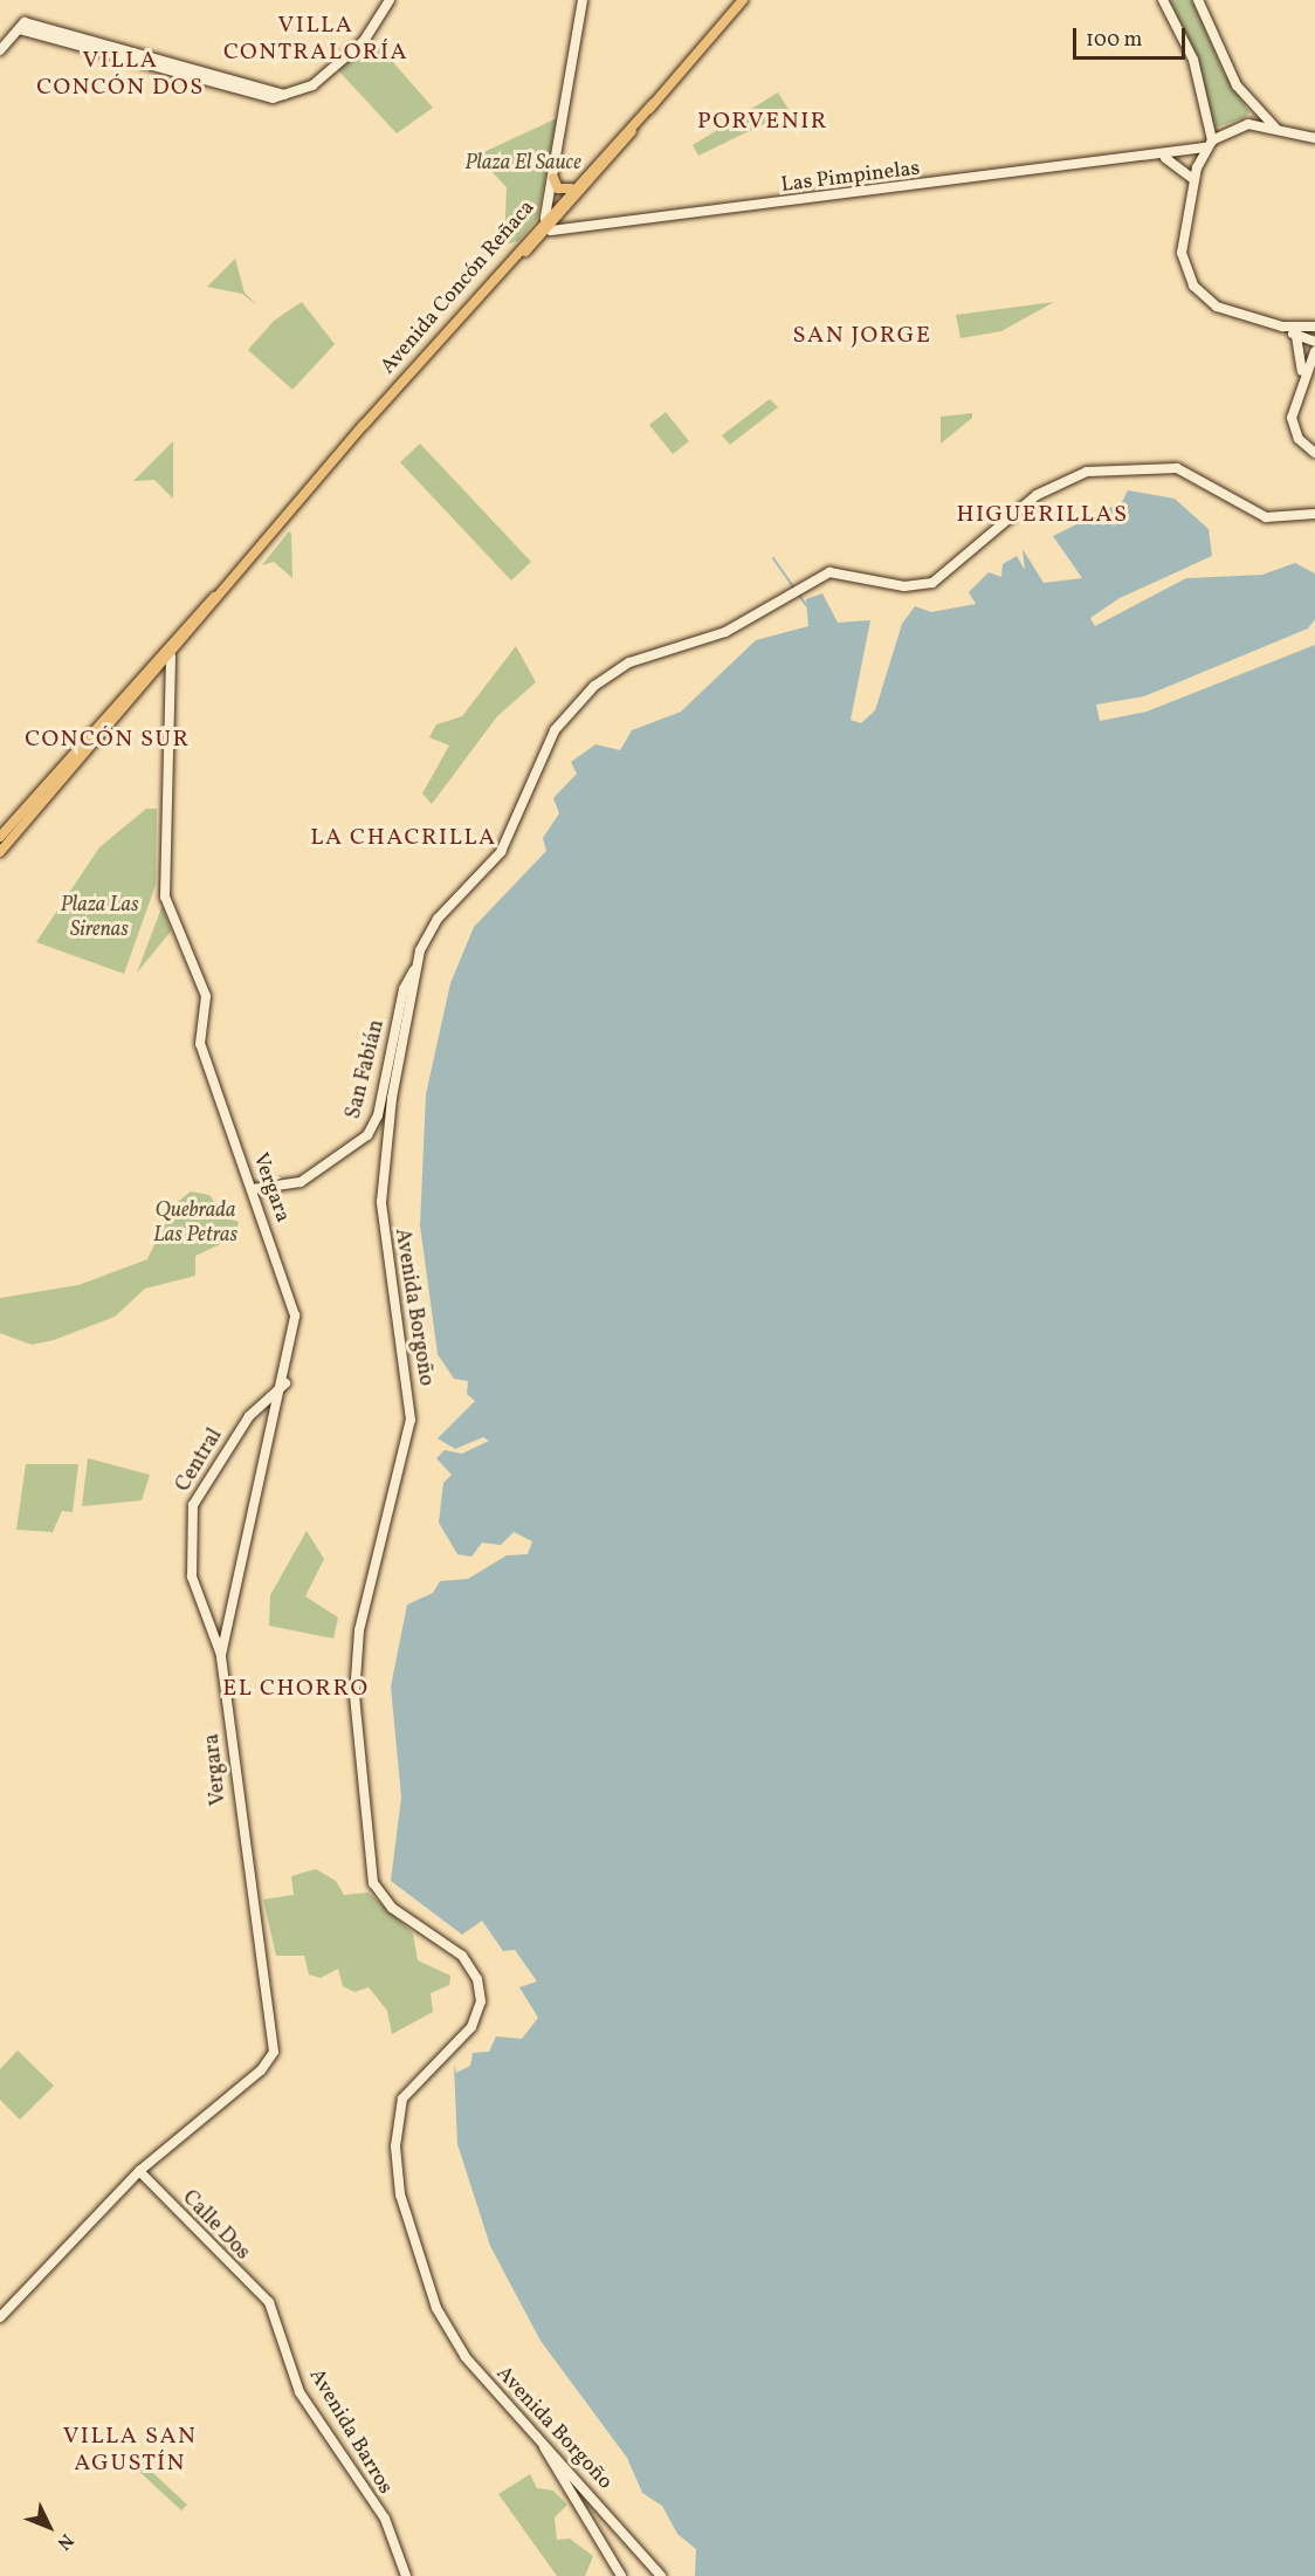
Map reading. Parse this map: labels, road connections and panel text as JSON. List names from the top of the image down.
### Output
{
  "streets": {
    "main road": ["Avenida Concón Reñaca"],
    "street": [
      "Las Pimpinelas",
      "San Fabián",
      "Vergara",
      "Avenida Borgoño",
      "Central",
      "Calle Dos",
      "Avenida Barros"
    ]
  },
  "crossings": [
    ["Las Pimpinelas", "Avenida Concón Reñaca"],
    ["Avenida Concón Reñaca", "Vergara"],
    ["San Fabián", "Vergara"],
    ["San Fabián", "Avenida Borgoño"],
    ["Vergara", "Central"],
    ["Vergara", "Calle Dos"],
    ["Calle Dos", "Avenida Barros"]
  ],
  "districts": [
    "VILLA CONTRALORÍA",
    "VILLA CONCÓN DOS",
    "PORVENIR",
    "SAN JORGE",
    "HIGUERILLAS",
    "CONCÓN SUR",
    "LA CHACRILLA",
    "EL CHORRO",
    "VILLA SAN AGUSTÍN"
  ],
  "parks": ["Plaza El Sauce", "Plaza Las Sirenas", "Quebrada Las Petras"],
  "scale_bar": "100 m",
  "north": "bottom right"
}
